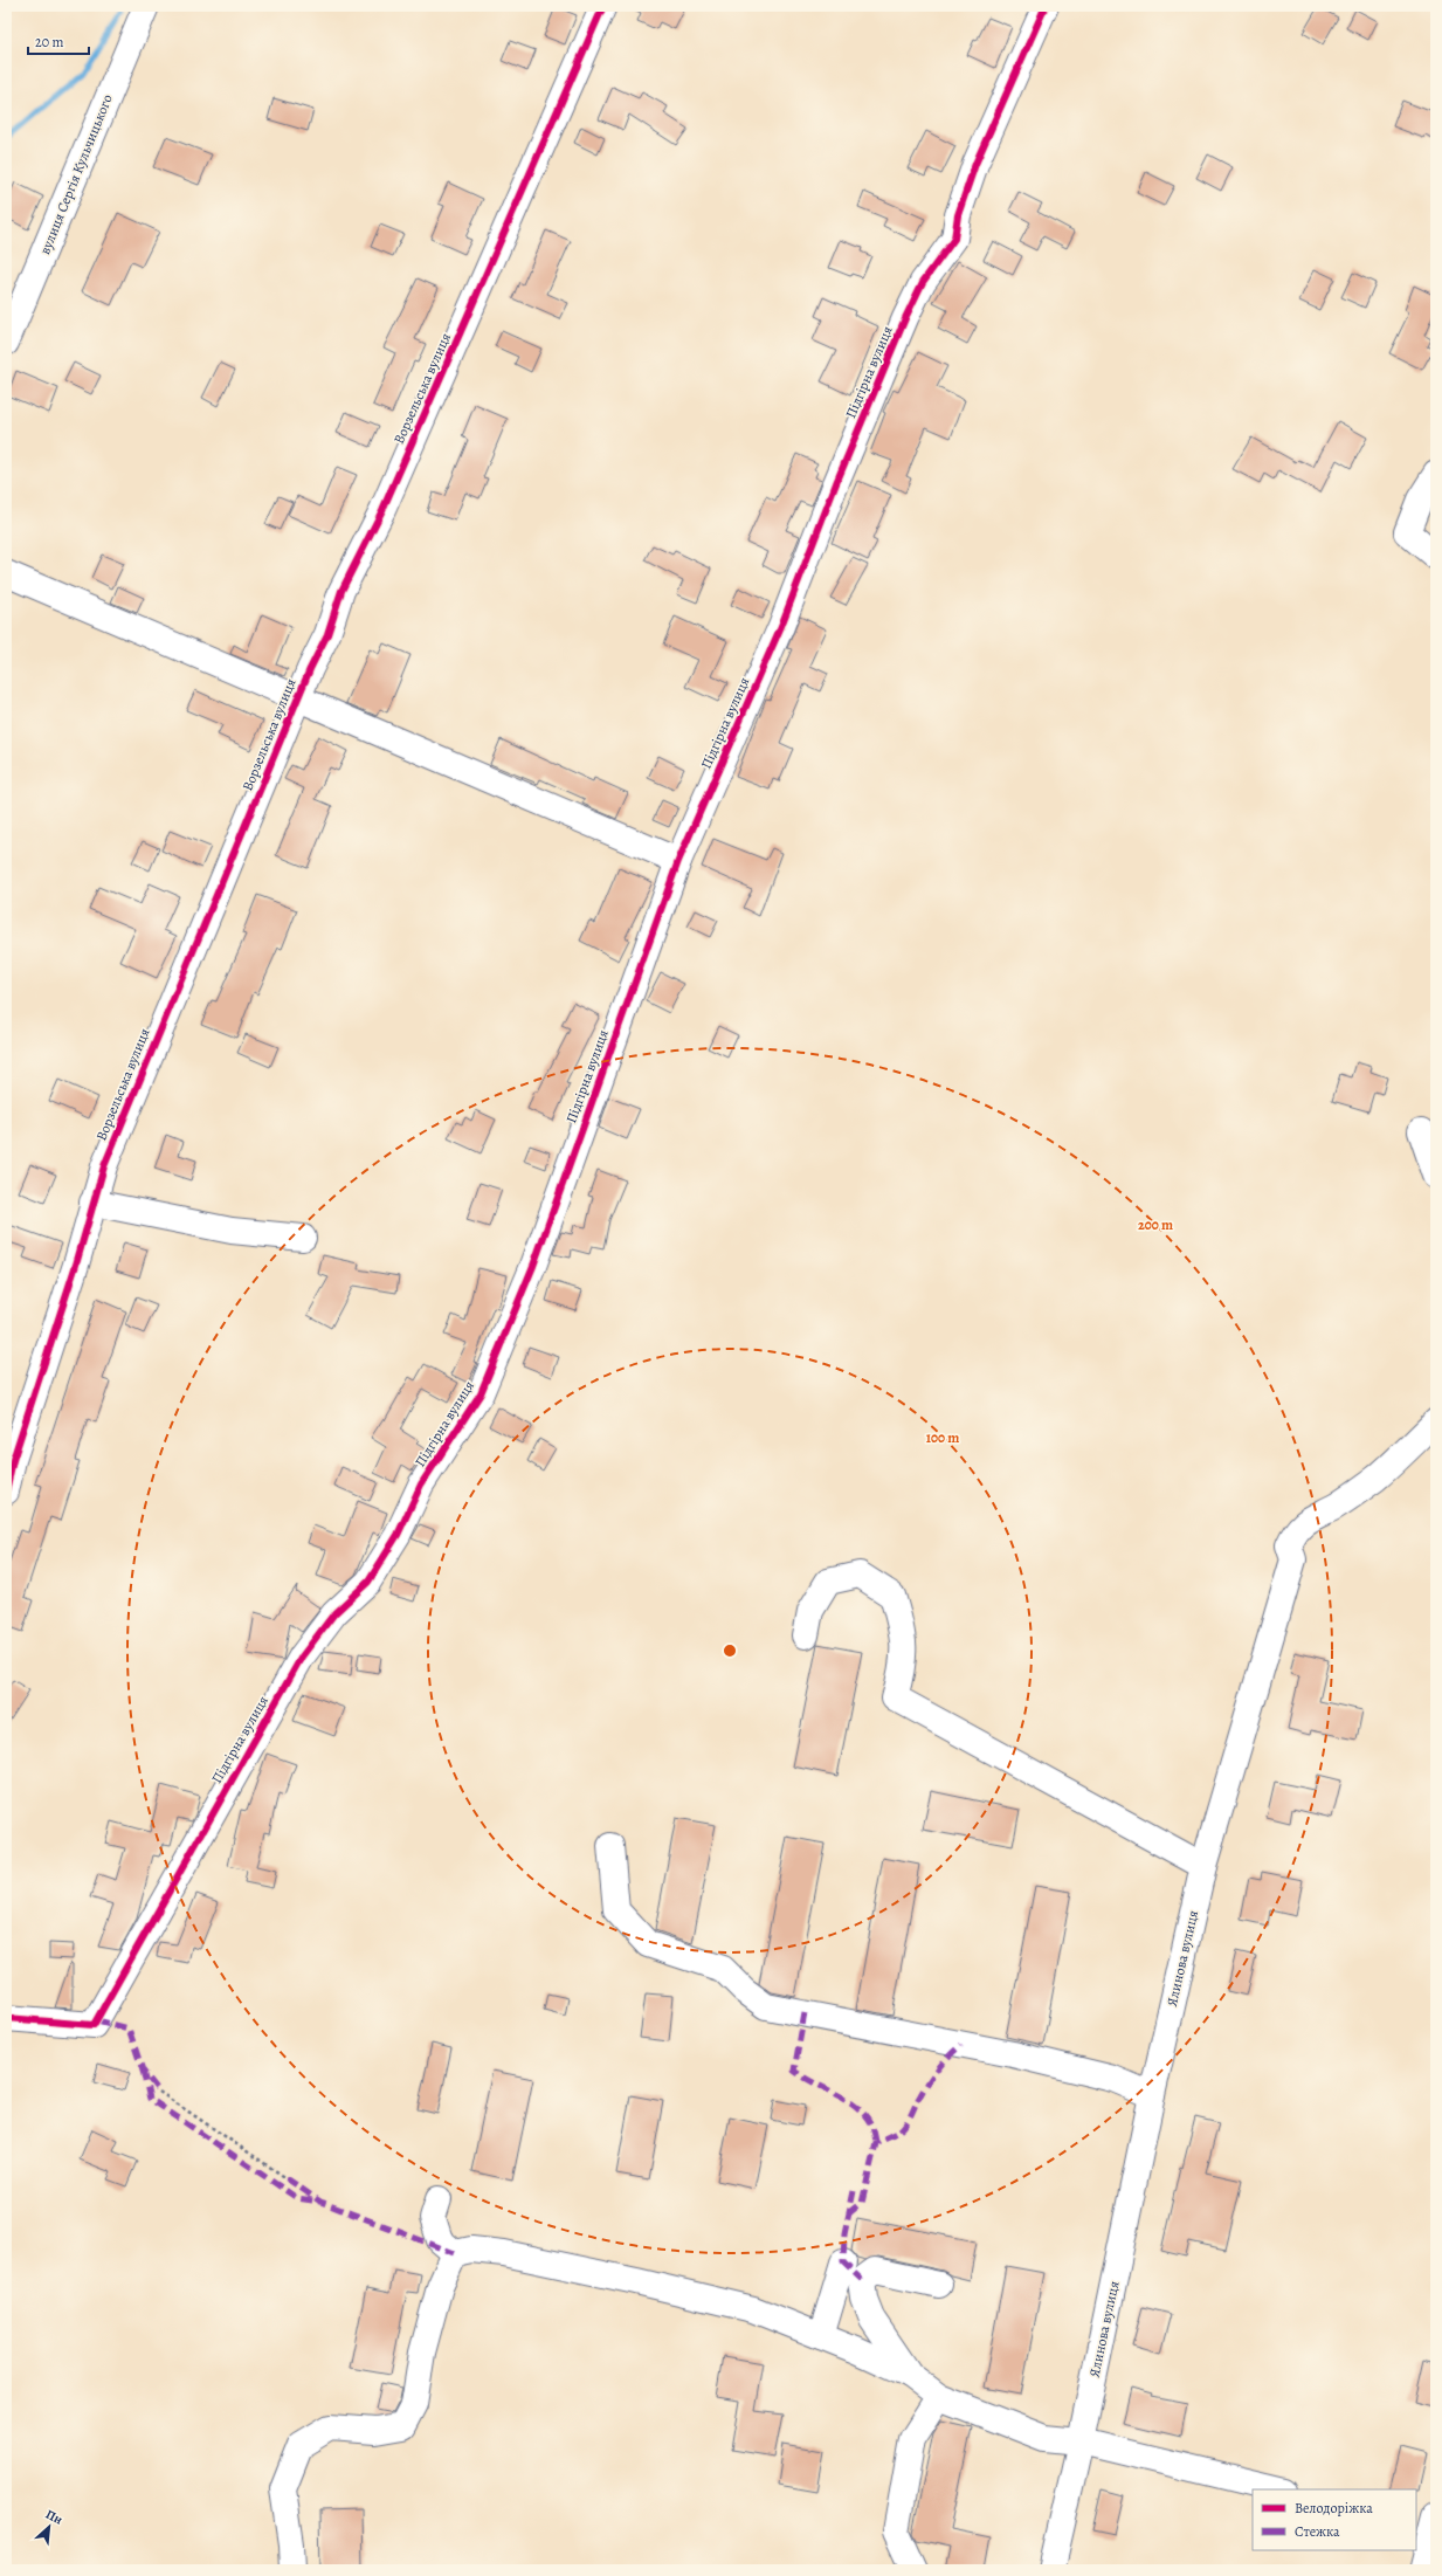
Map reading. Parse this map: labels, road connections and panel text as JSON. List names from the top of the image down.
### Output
{
  "streets": {
    "street": [
      "вулиця Сергія Кульчицького",
      "Підгірна вулиця",
      "Ворзельська вулиця",
      "Ялинова вулиця"
    ]
  },
  "legend": ["Велодоріжка", "Стежка"],
  "scale_bar": "20 m",
  "north": "top right",
  "rings": ["200 m", "100 m"]
}
